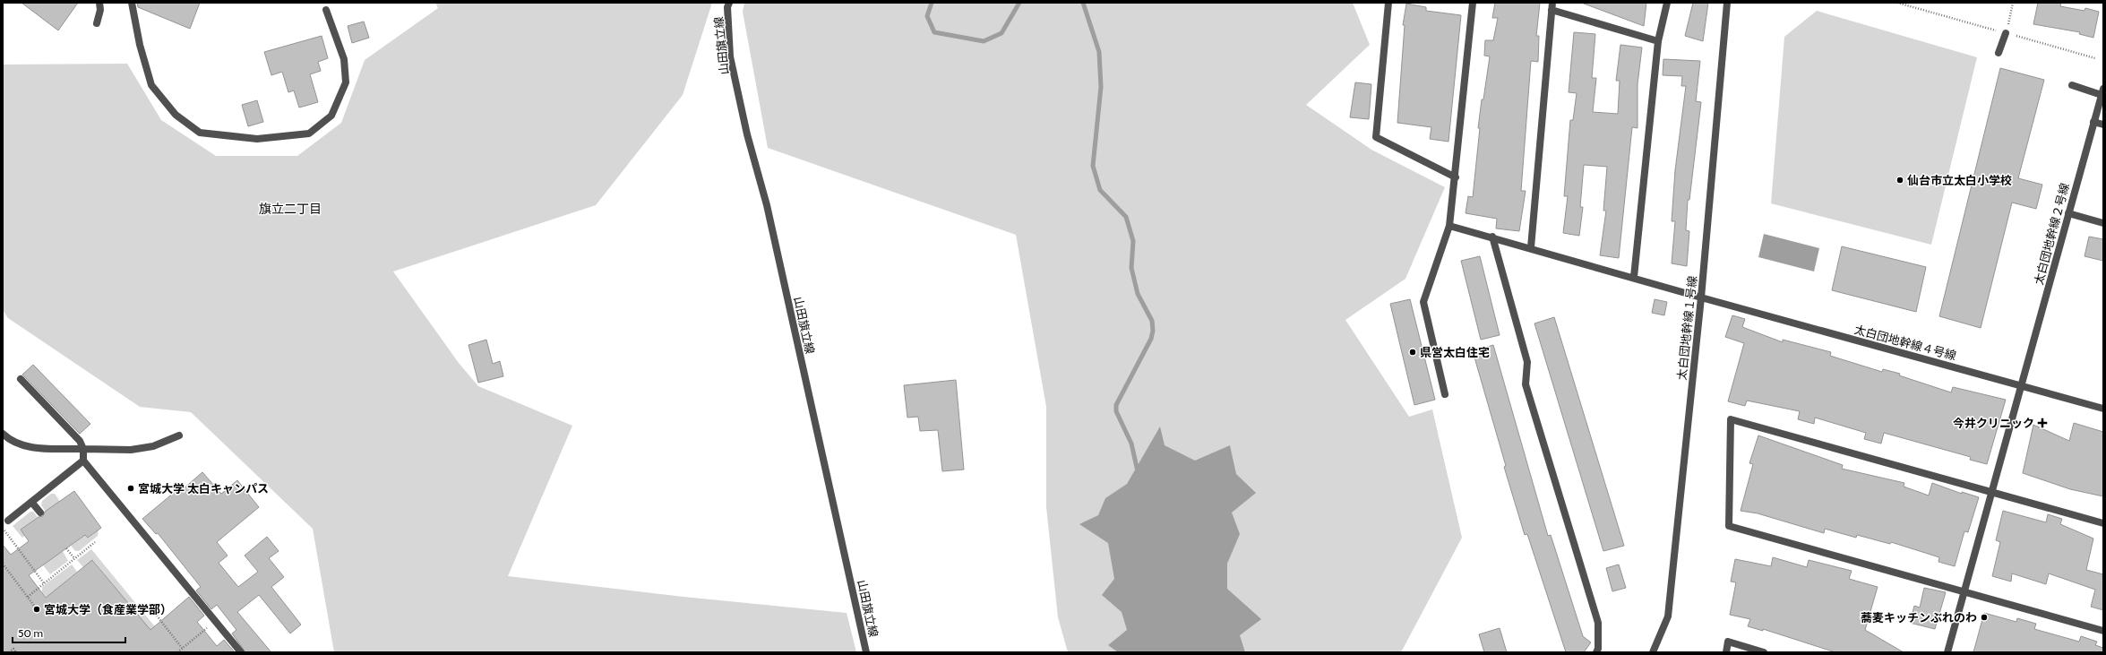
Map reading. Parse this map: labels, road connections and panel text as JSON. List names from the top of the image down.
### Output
{
  "streets": {
    "street": [
      "山田旗立線",
      "太白団地幹線２号線",
      "太白団地幹線１号線",
      "太白団地幹線４号線"
    ]
  },
  "crossings": [
    ["太白団地幹線２号線", "太白団地幹線４号線"],
    ["太白団地幹線１号線", "太白団地幹線４号線"]
  ],
  "districts": ["旗立二丁目"],
  "places": {
    "other": [
      "仙台市立太白小学校",
      "県営太白住宅",
      "宮城大学 太白キャンパス",
      "宮城大学（食産業学部）",
      "蕎麦キッチンぶれのわ"
    ],
    "health": ["今井クリニック"]
  },
  "scale_bar": "50 m"
}
